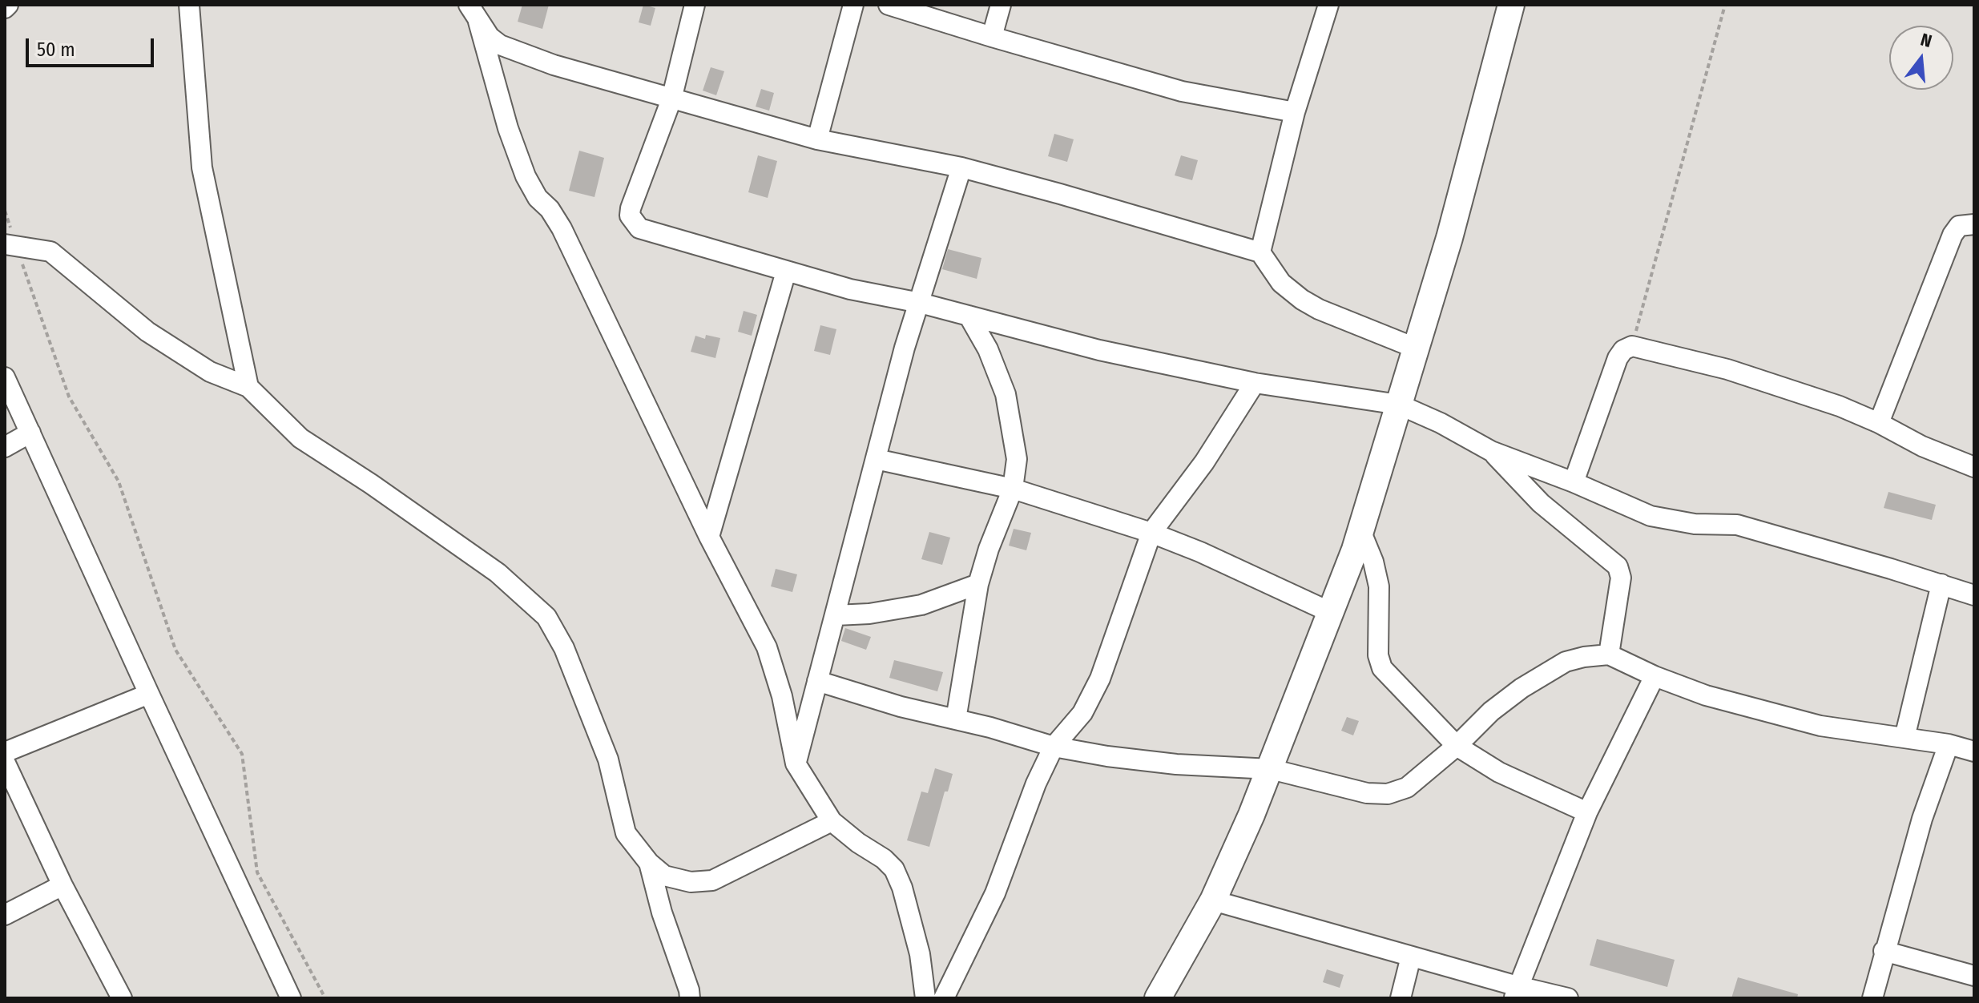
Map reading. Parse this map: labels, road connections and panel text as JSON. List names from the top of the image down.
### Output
{
  "scale_bar": "50 m",
  "north": "top"
}
